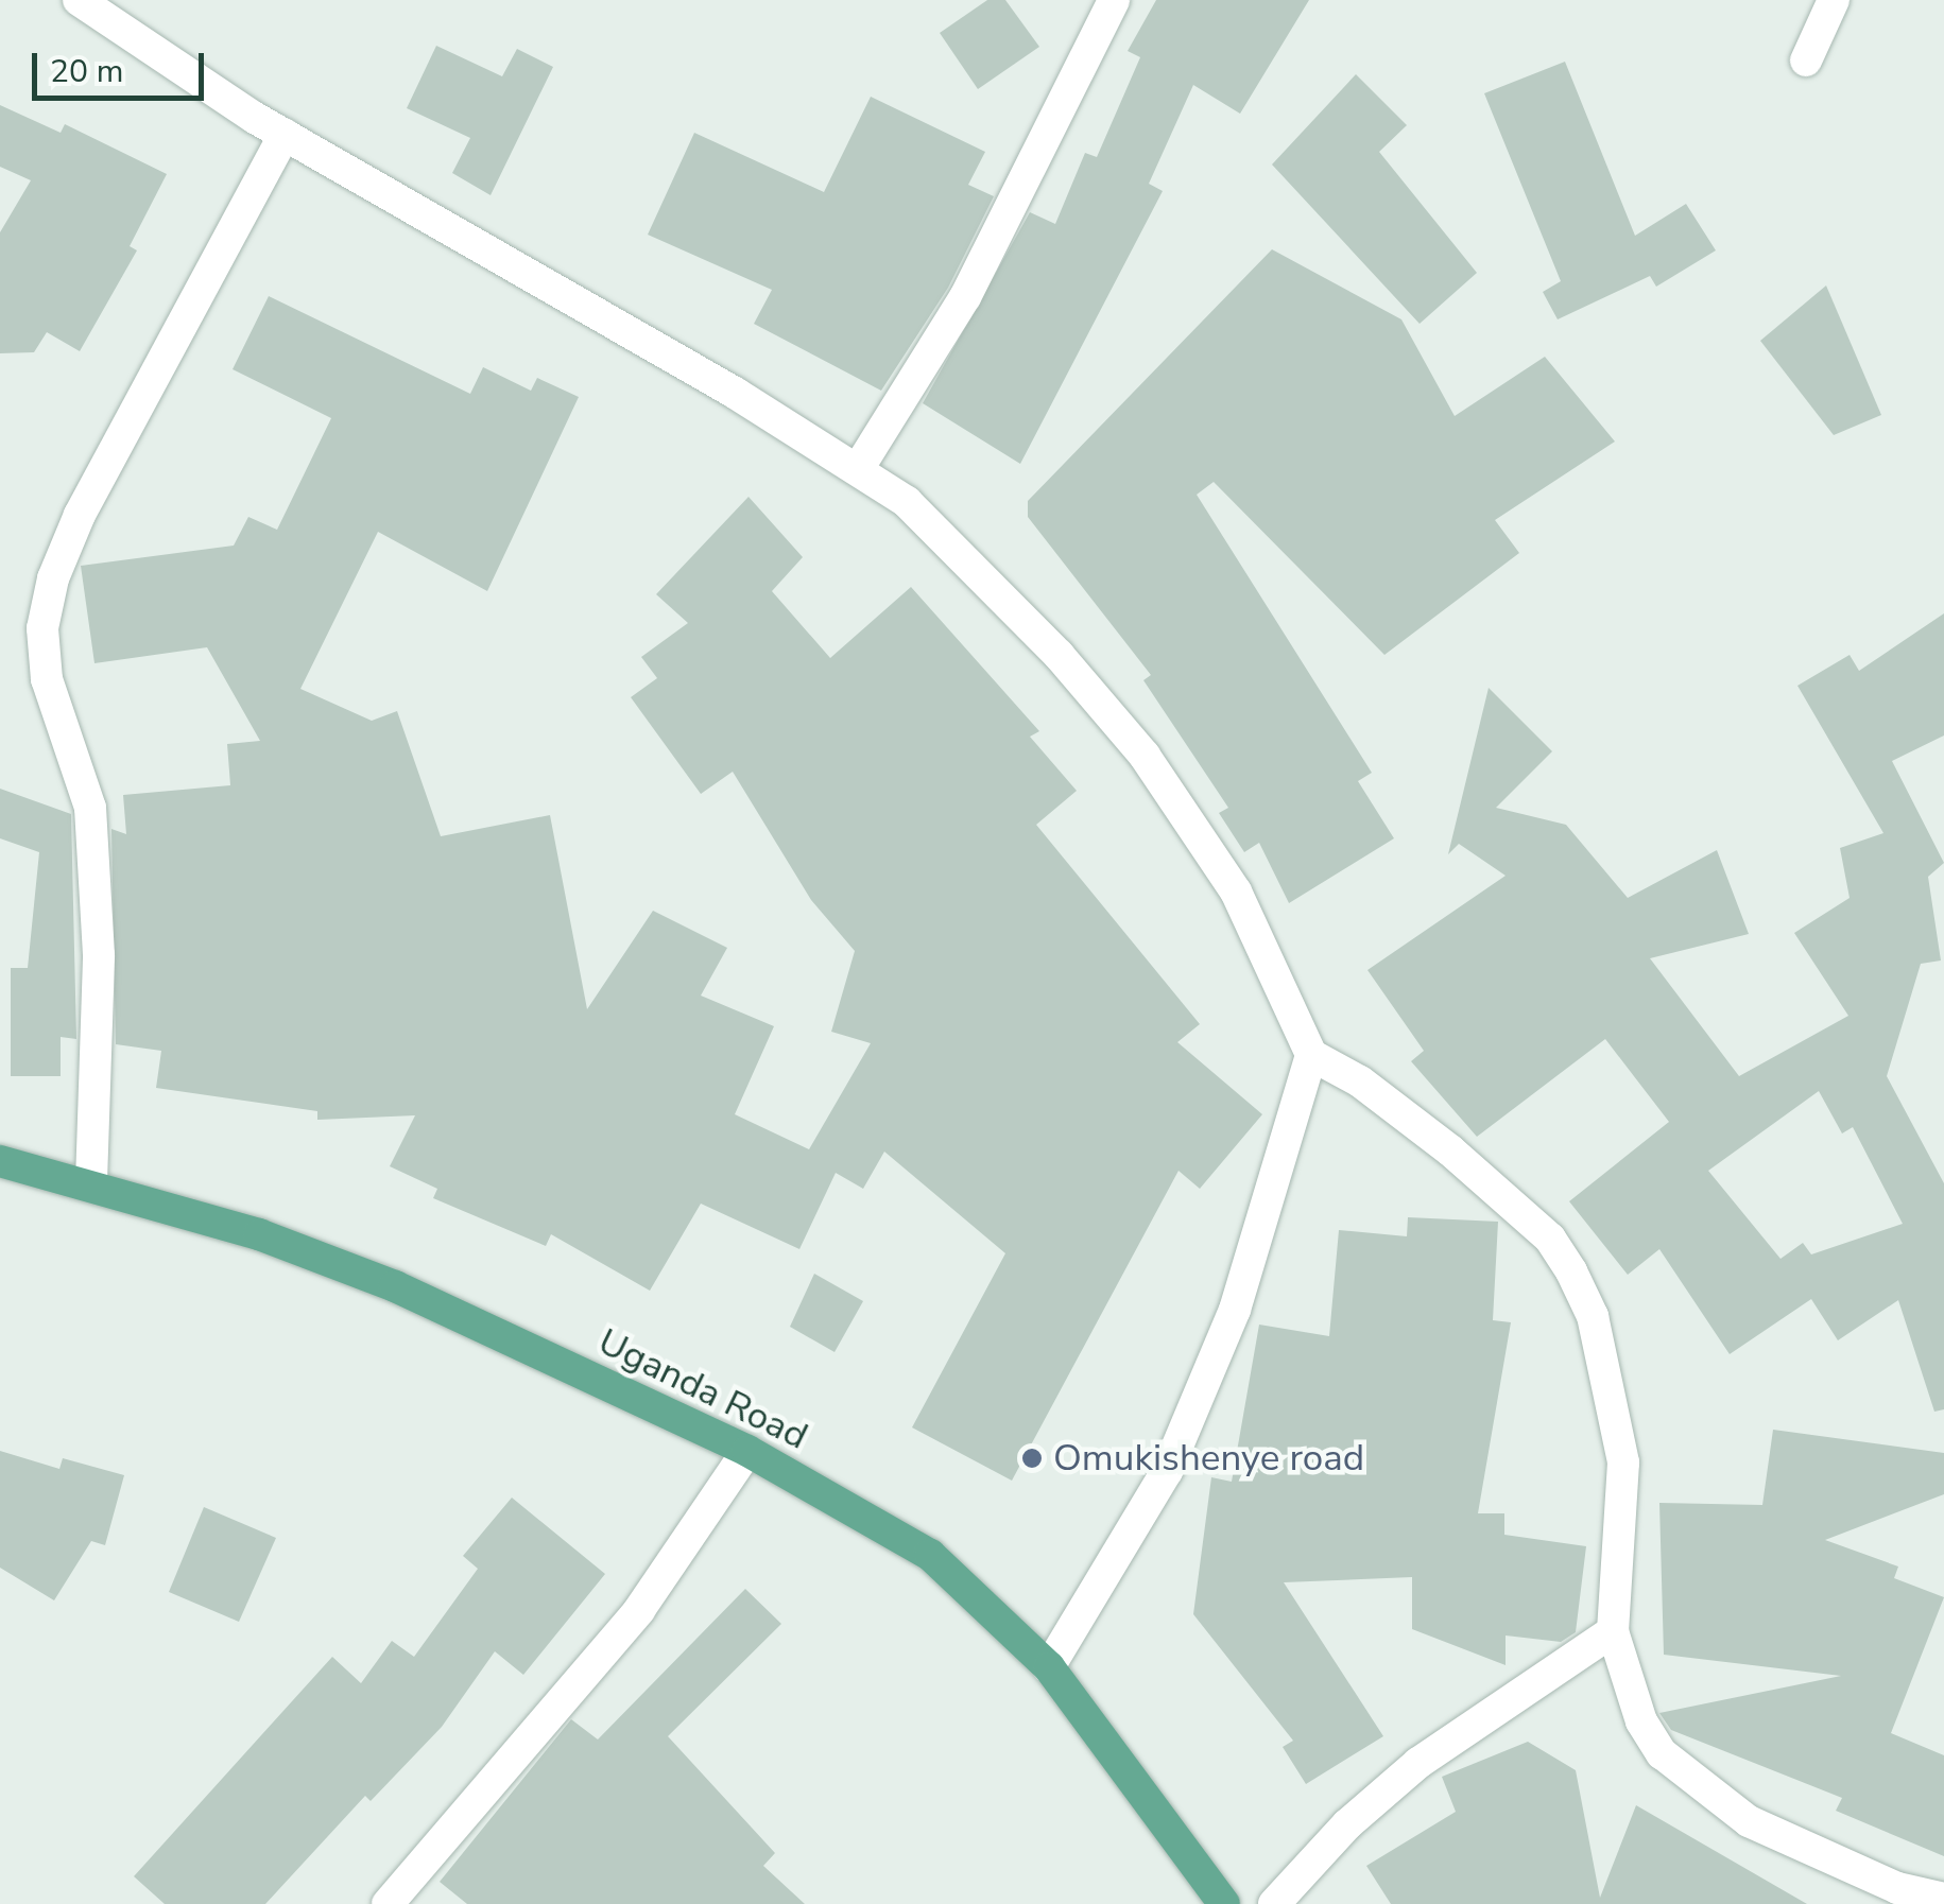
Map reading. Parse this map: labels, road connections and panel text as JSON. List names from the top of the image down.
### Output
{
  "streets": {
    "main road": ["Uganda Road"]
  },
  "places": ["Omukishenye road"],
  "scale_bar": "20 m"
}
